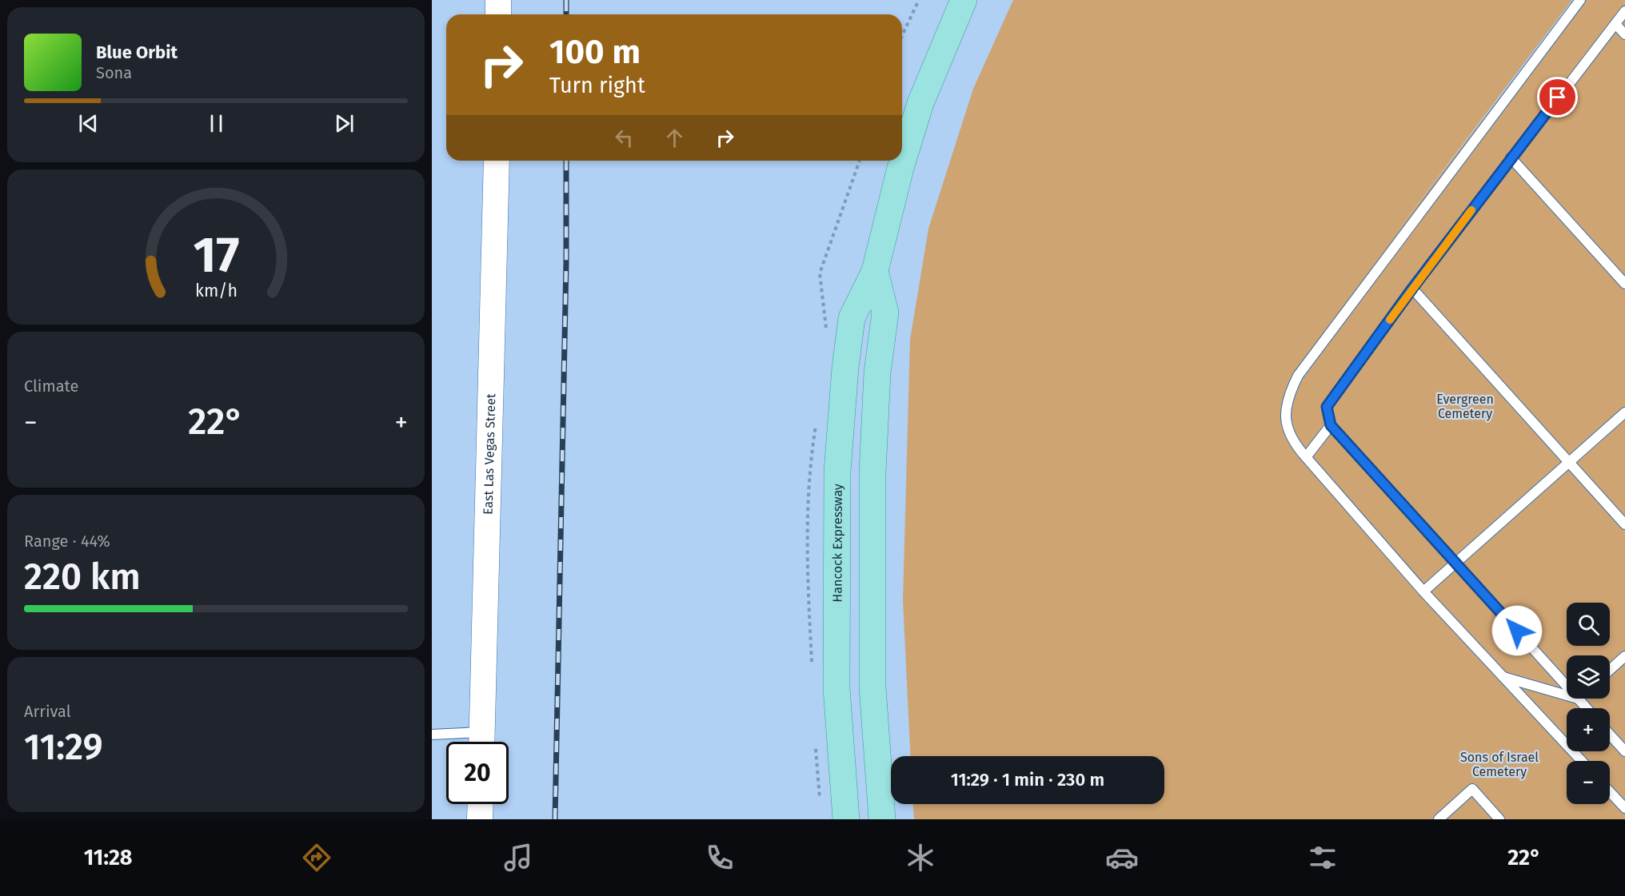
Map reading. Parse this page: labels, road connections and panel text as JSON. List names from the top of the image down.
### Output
{
  "streets": {
    "main road": ["Hancock Expressway"],
    "street": ["East Las Vegas Street"]
  },
  "parks": ["Evergreen Cemetery", "Sons of Israel Cemetery"],
  "page": {
    "turn": ["100 m", "Turn right"],
    "song": ["Blue Orbit", "Sona"],
    "tile": [
      "Climate",
      ["Range · 44%", "220 km"],
      ["Arrival", "11:29"]
    ],
    "heat": ["−", "22°", "+"],
    "map_buttons": ["+", "−"],
    "limit": "20",
    "trip": "11:29 · 1 min · 230 m",
    "tabs": ["11:28", "22°"],
    "gauge": ["17", "km/h"]
  }
}
